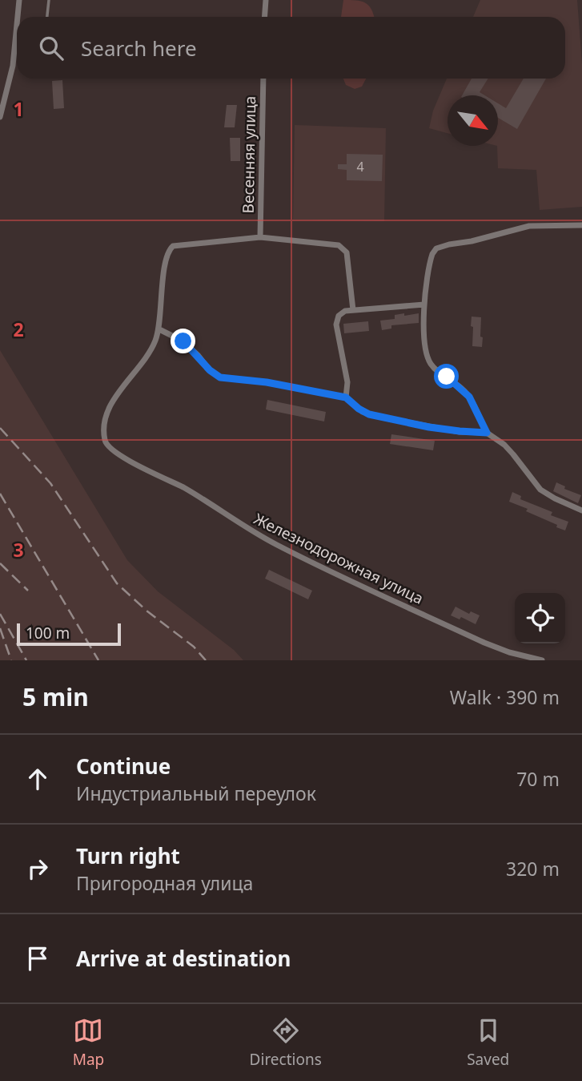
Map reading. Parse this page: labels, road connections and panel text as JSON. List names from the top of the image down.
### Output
{
  "streets": {
    "street": ["Весенняя улица", "Железнодорожная улица"]
  },
  "house_numbers": ["4"],
  "scale_bar": "100 m",
  "north": "bottom right",
  "page": {
    "search": "Search here",
    "scale": "100 m",
    "heading": ["5 min", "Walk · 390 m"],
    "list": [
      ["Continue", "Индустриальный переулок", "70 m"],
      ["Turn right", "Пригородная улица", "320 m"],
      "Arrive at destination"
    ],
    "nav": ["Map", "Directions", "Saved"]
  },
  "grid": {
    "rows": ["1", "2", "3"]
  }
}
